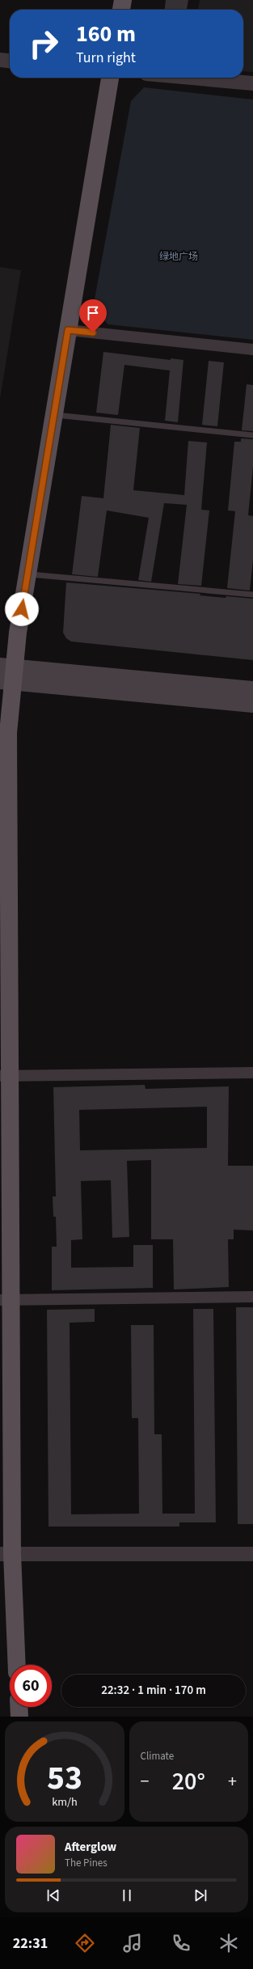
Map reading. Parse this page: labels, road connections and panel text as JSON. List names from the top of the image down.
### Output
{
  "parks": ["绿地广场"],
  "page": {
    "turn": ["160 m", "Turn right"],
    "limit": "60",
    "trip": "22:32 · 1 min · 170 m",
    "tile": "Climate",
    "heat": ["−", "20°", "+"],
    "song": ["Afterglow", "The Pines"],
    "tabs": "22:31",
    "gauge": ["53", "km/h"]
  }
}
